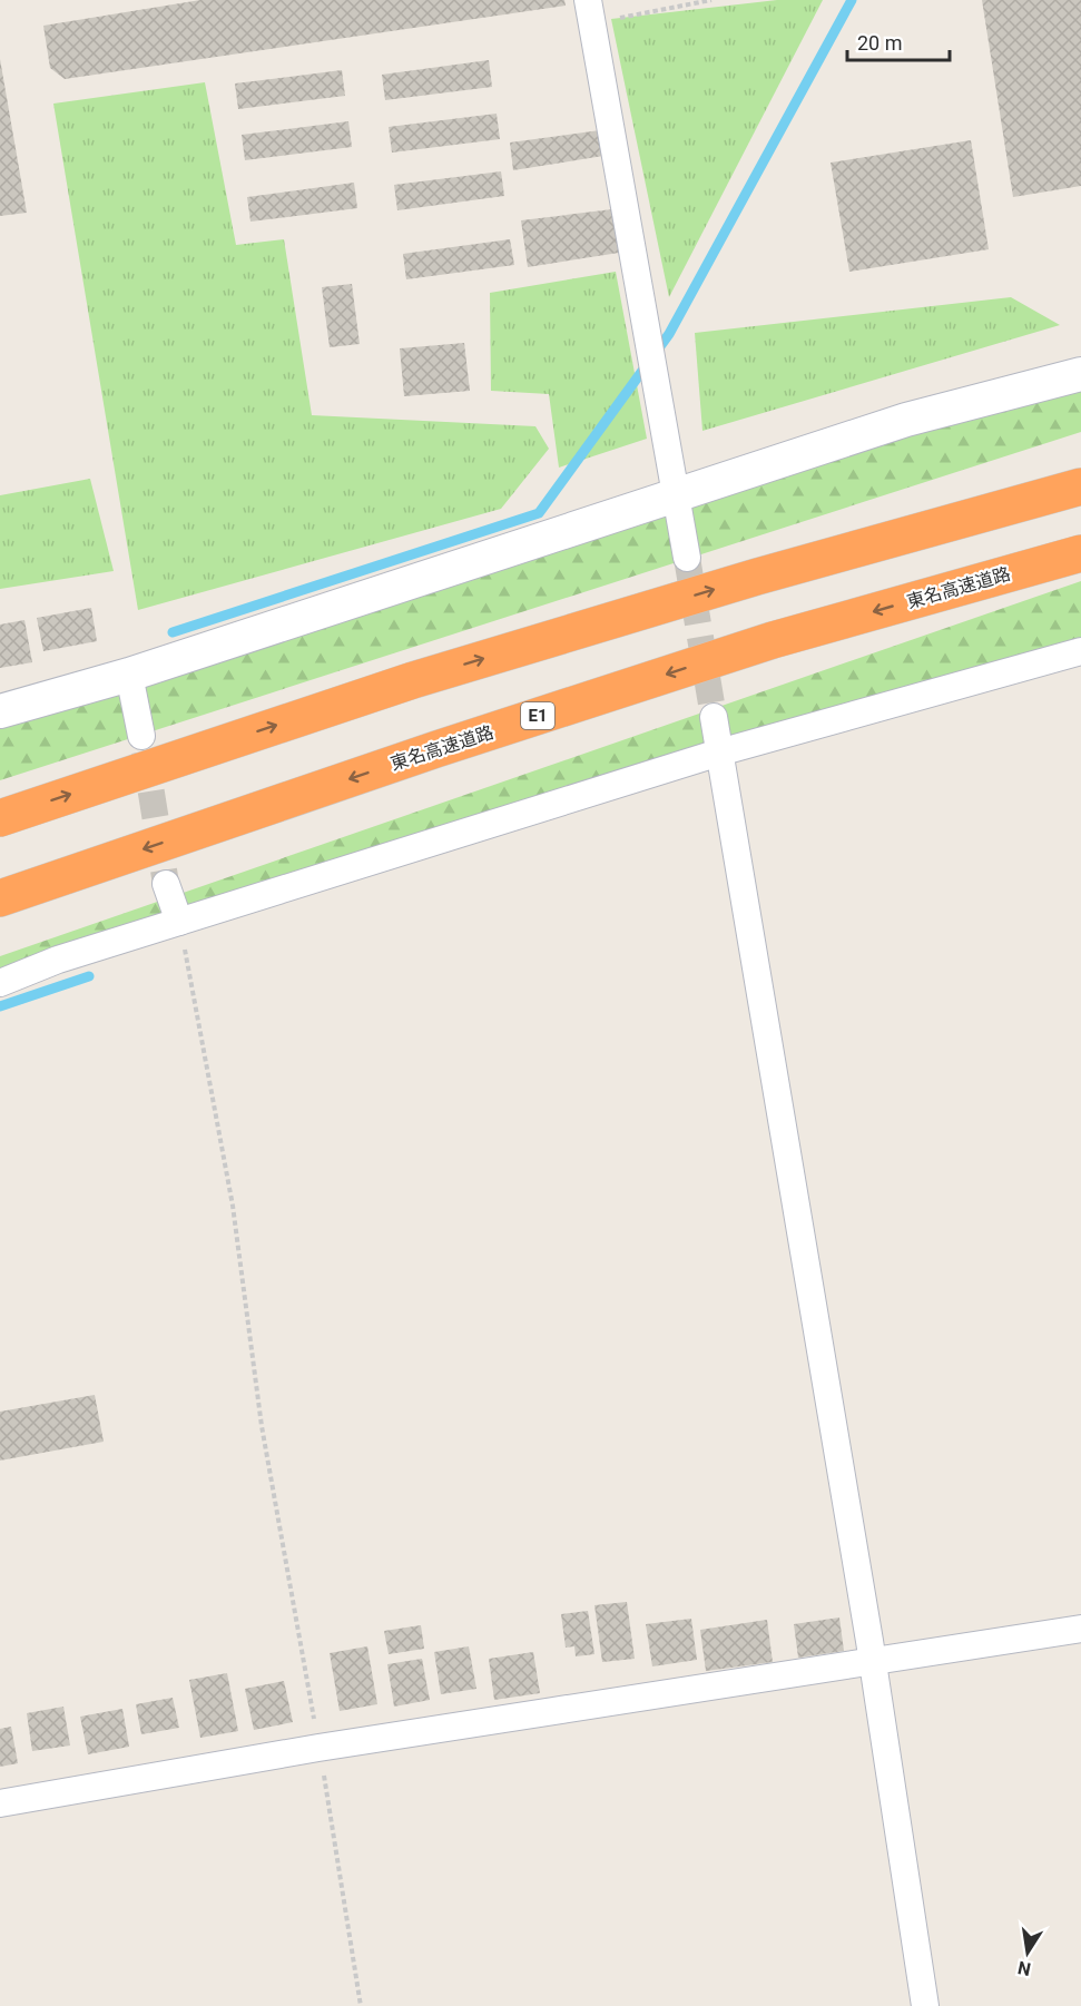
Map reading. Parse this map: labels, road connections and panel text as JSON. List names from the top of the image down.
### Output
{
  "streets": {
    "highway": ["東名高速道路", "E1"]
  },
  "scale_bar": "20 m",
  "north": "bottom"
}
